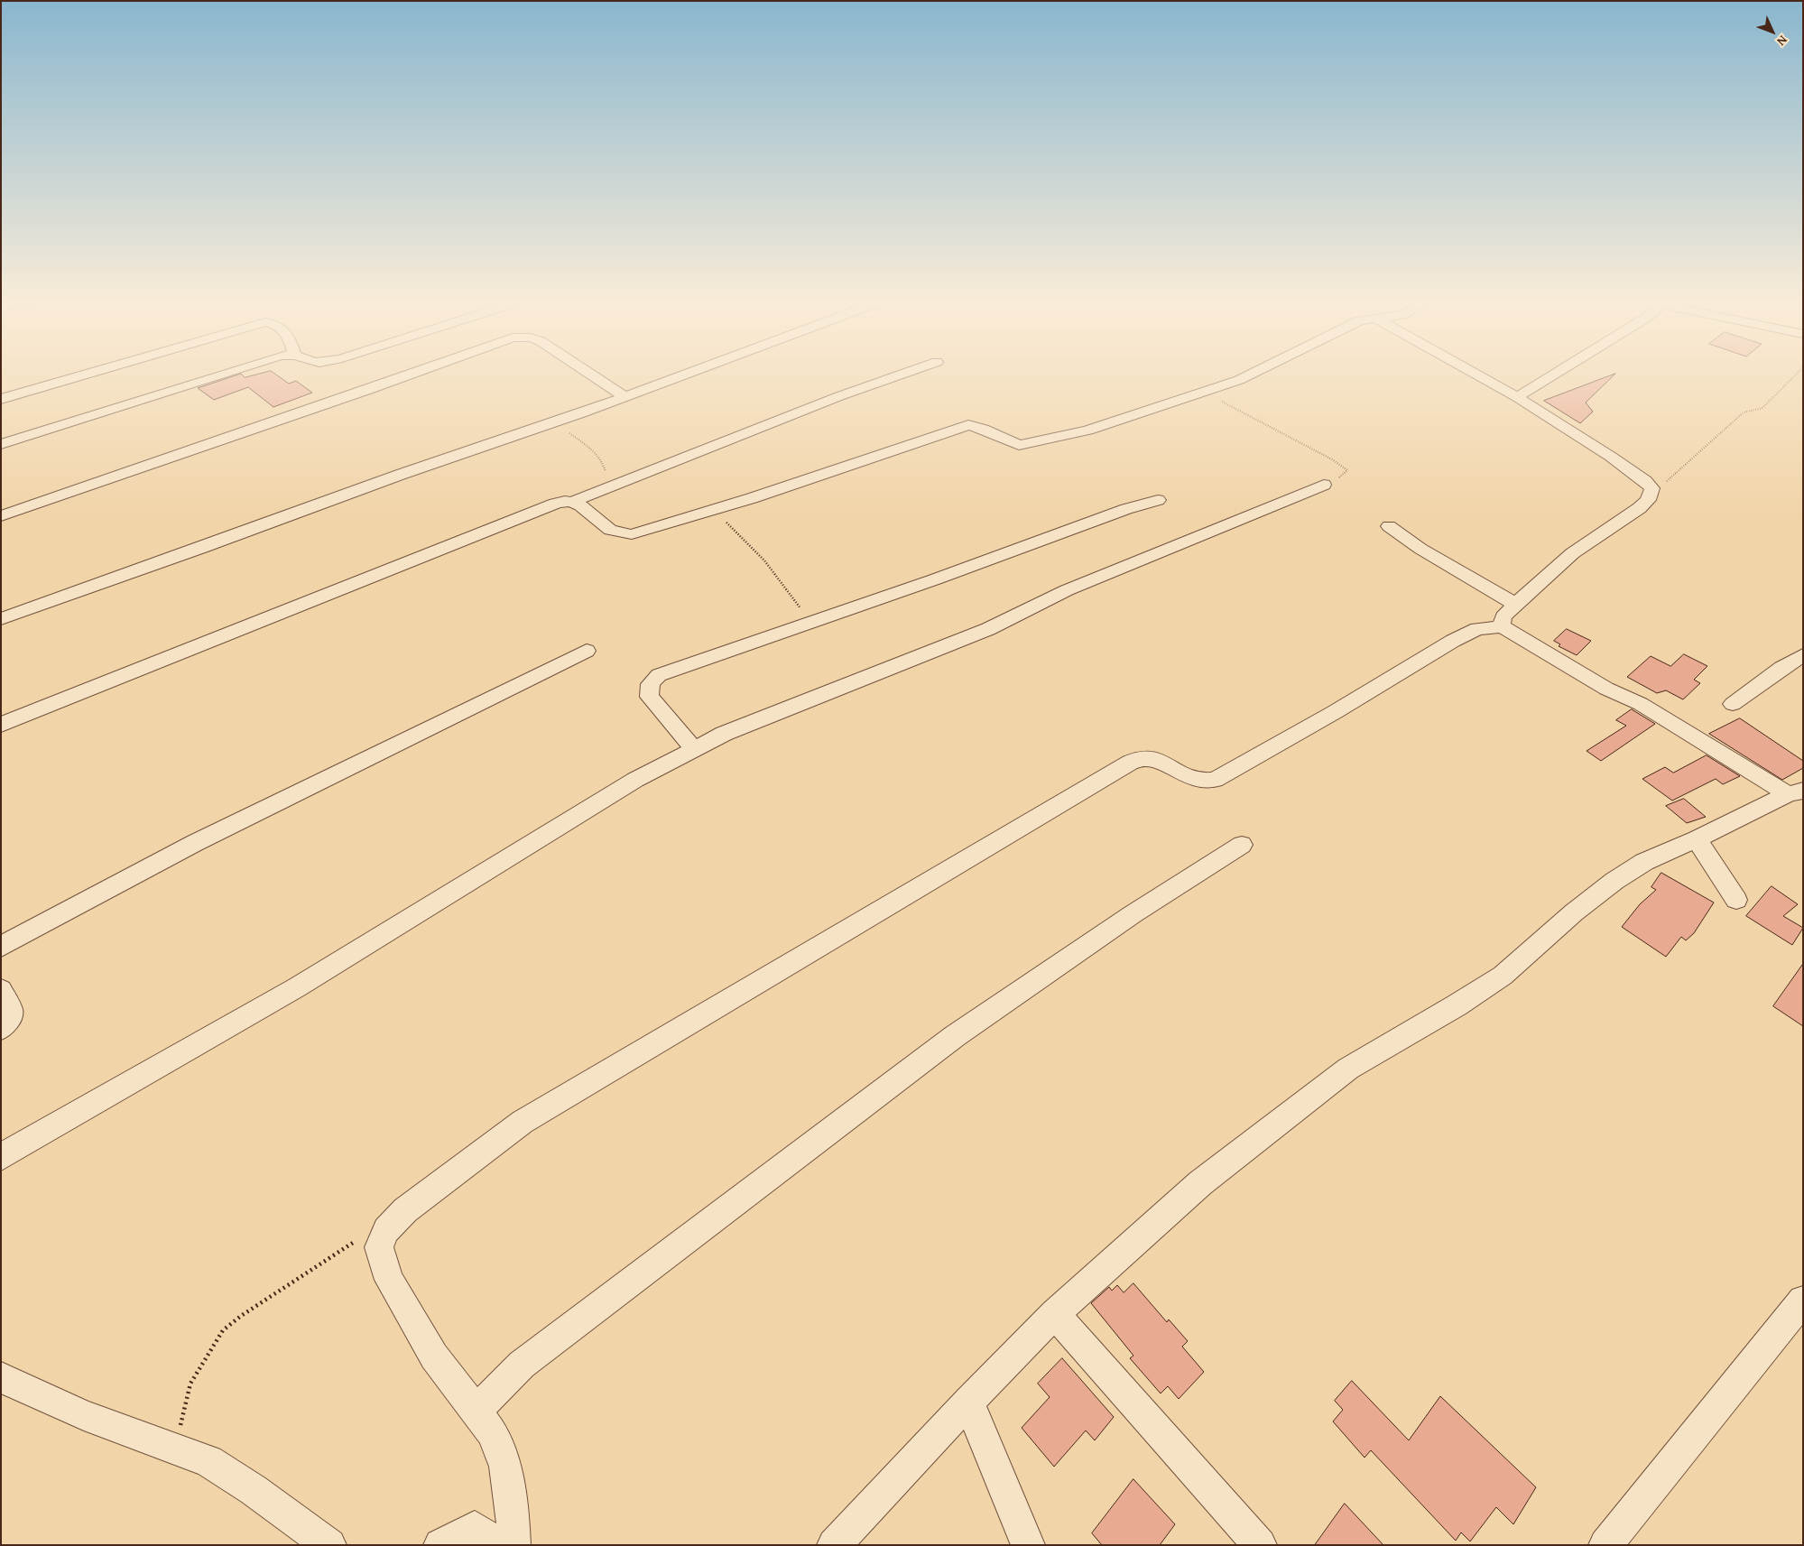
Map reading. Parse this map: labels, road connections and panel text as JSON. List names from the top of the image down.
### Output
{
  "north": "bottom right"
}
